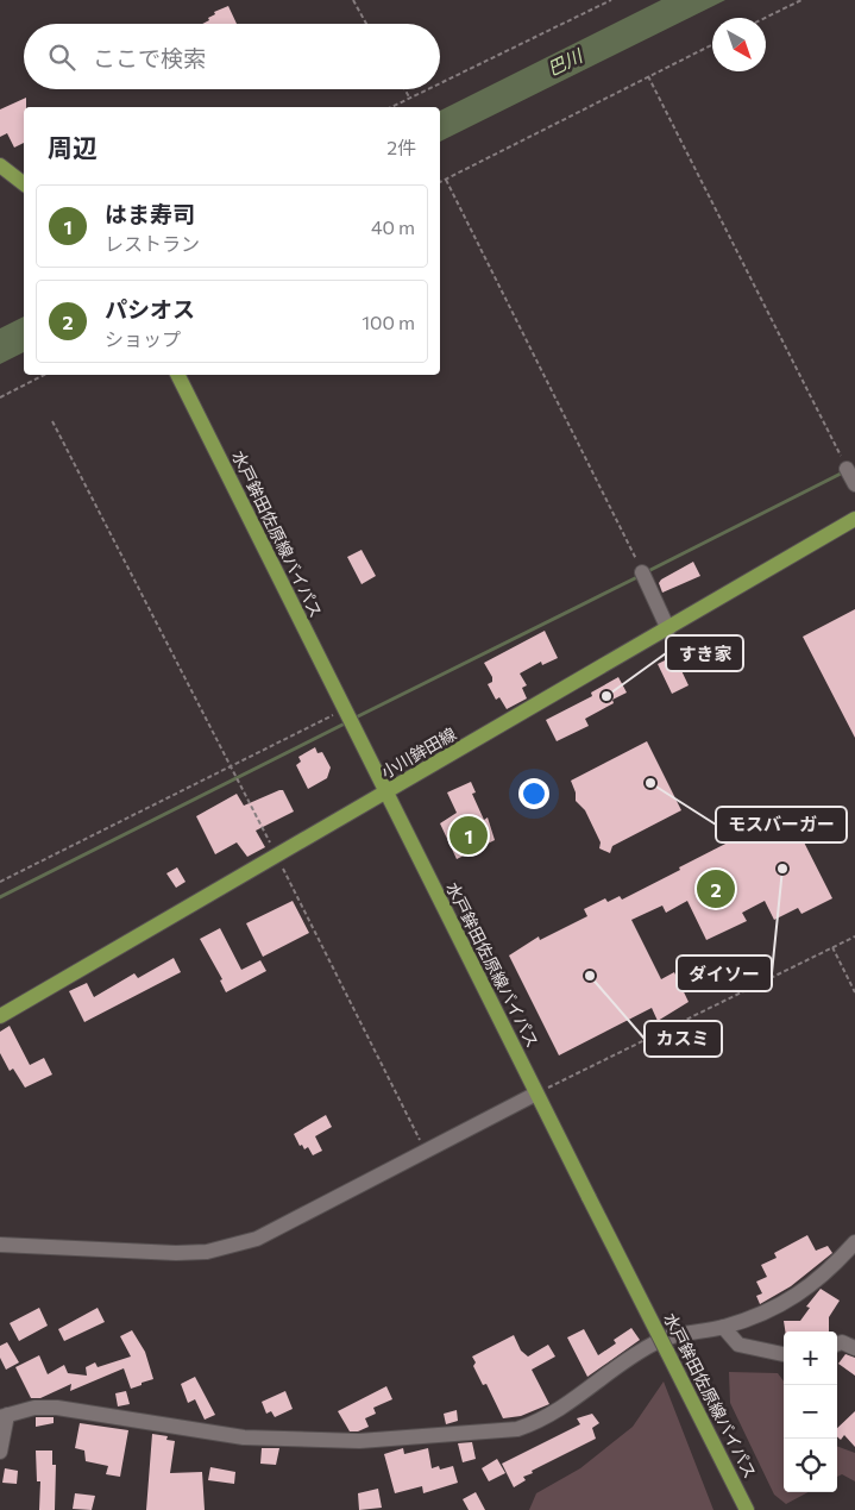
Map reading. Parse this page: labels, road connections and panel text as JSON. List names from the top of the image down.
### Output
{
  "streets": {
    "main road": ["水戸鉾田佐原線バイパス", "小川鉾田線"]
  },
  "crossings": [
    ["水戸鉾田佐原線バイパス", "小川鉾田線"]
  ],
  "water": ["巴川"],
  "places": [
    "すき家",
    "モスバーガー",
    "ダイソー",
    "カスミ"
  ],
  "north": "bottom right",
  "page": {
    "search": "ここで検索",
    "heading": ["周辺", "2件"],
    "list": [
      {
        "mark": "1",
        "name": "はま寿司",
        "note": "レストラン",
        "value": "40 m"
      },
      {
        "mark": "2",
        "name": "パシオス",
        "note": "ショップ",
        "value": "100 m"
      }
    ],
    "pins": ["1", "2"],
    "map_buttons": ["+", "−"]
  }
}
